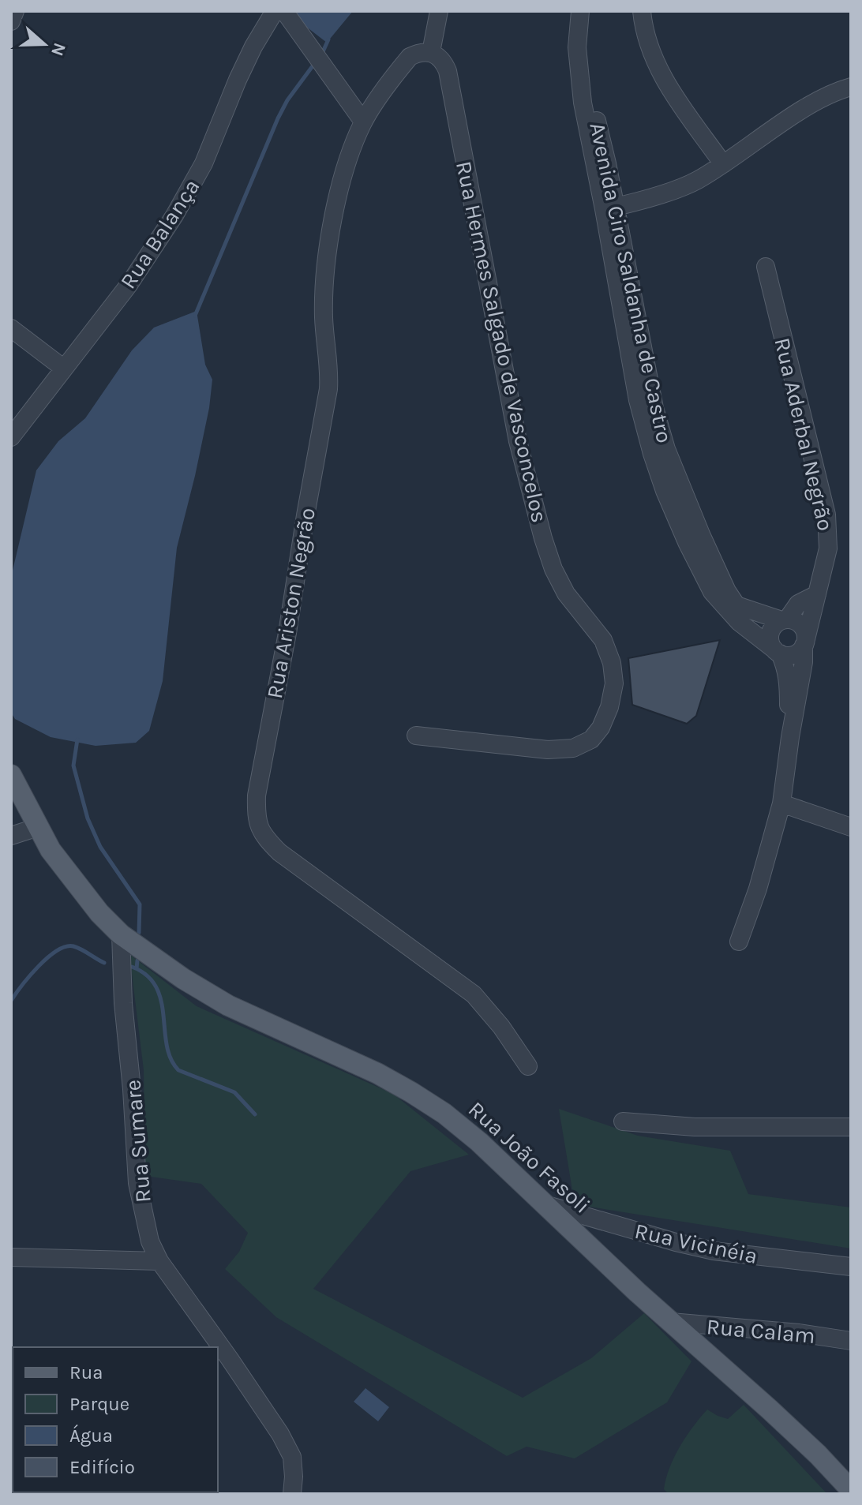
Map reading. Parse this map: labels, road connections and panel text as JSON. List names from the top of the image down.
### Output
{
  "streets": {
    "main road": ["Rua João Fasoli"],
    "street": [
      "Rua Balança",
      "Avenida Ciro Saldanha de Castro",
      "Rua Hermes Salgado de Vasconcelos",
      "Rua Aderbal Negrão",
      "Rua Ariston Negrão",
      "Rua Sumare",
      "Rua Vicinéia",
      "Rua Calam"
    ]
  },
  "crossings": [
    ["Avenida Ciro Saldanha de Castro", "Rua Aderbal Negrão"],
    ["Rua Hermes Salgado de Vasconcelos", "Rua Ariston Negrão"],
    ["Rua Sumare", "Rua João Fasoli"],
    ["Rua João Fasoli", "Rua Vicinéia"],
    ["Rua João Fasoli", "Rua Calam"]
  ],
  "legend": [
    "Rua",
    "Parque",
    "Água",
    "Edifício"
  ],
  "north": "right"
}
